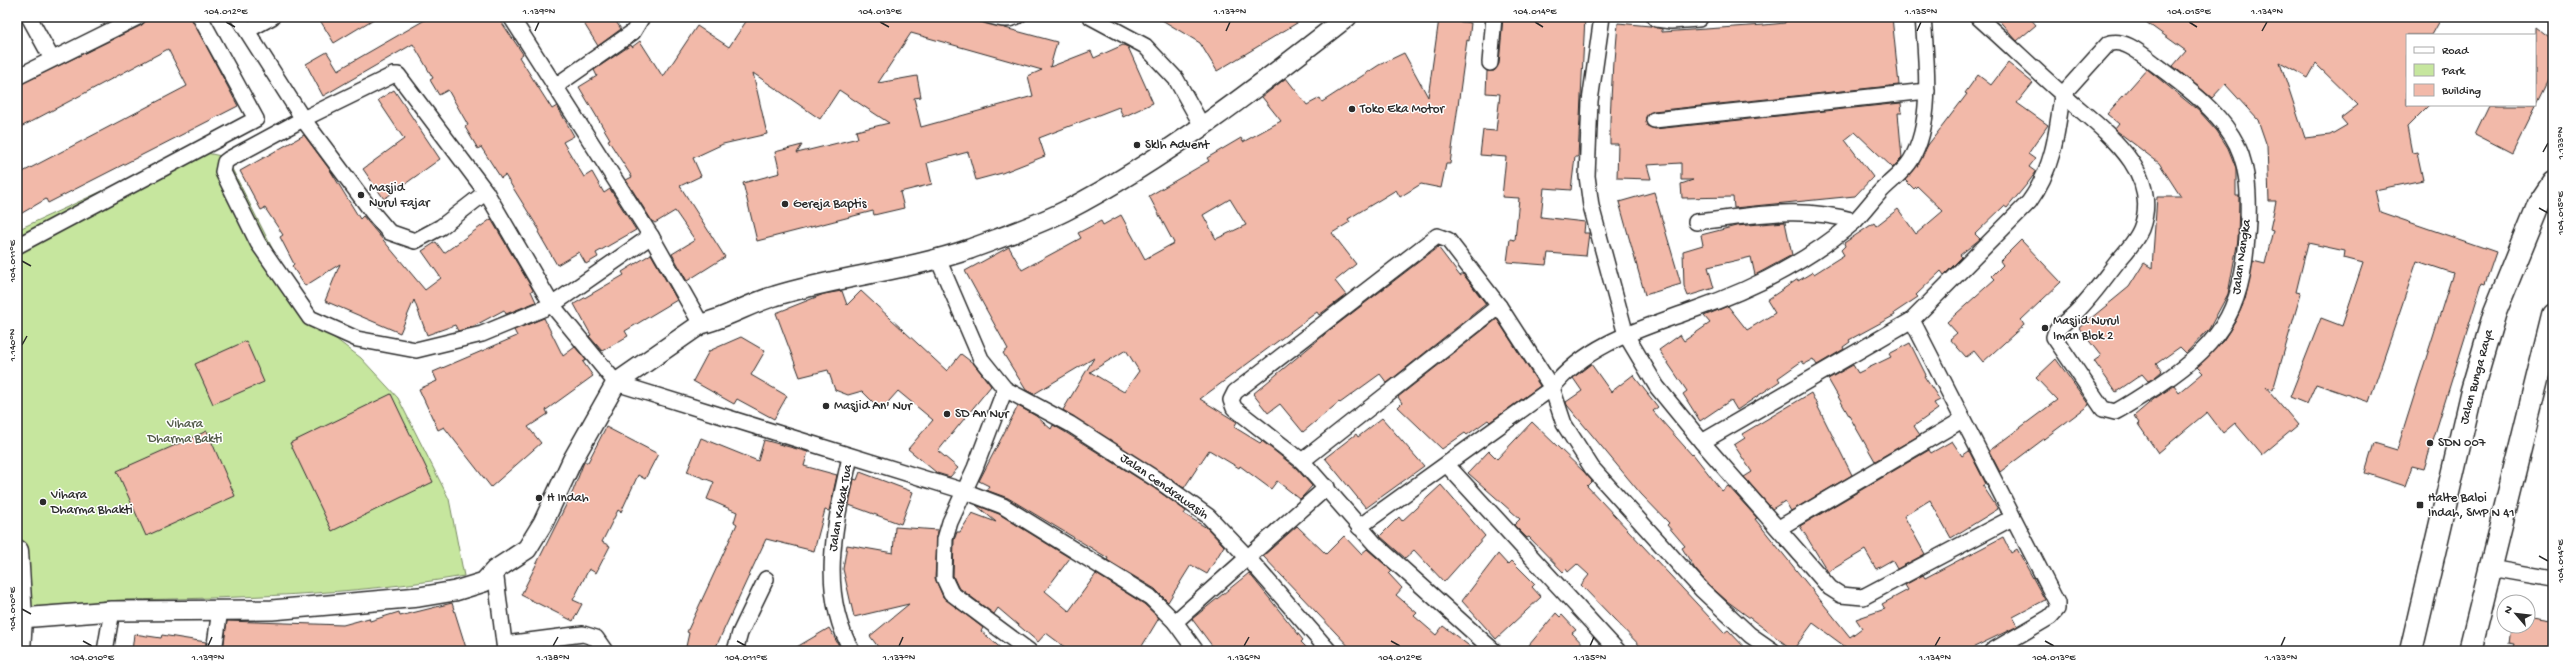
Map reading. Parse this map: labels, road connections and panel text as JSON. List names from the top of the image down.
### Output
{
  "streets": {
    "main road": ["Jalan Bunga Raya"],
    "street": ["Jalan Nangka", "Jalan Cendrawasih", "Jalan Kakak Tua"]
  },
  "parks": ["Vihara Dharma Bakti"],
  "places": {
    "other": [
      "Toko Eka Motor",
      "Sklh Advent",
      "Masjid Nurul Fajar",
      "Gereja Baptis",
      "Masjid Nurul Iman Blok 2",
      "Masjid An' Nur",
      "SD An Nur",
      "SDN 007",
      "H Indah",
      "Vihara Dharma Bhakti"
    ],
    "transit": ["Halte Baloi Indah, SMP N 41"]
  },
  "legend": ["Road", "Park", "Building"],
  "north": "top left",
  "coordinates": [
    "104.012°E",
    "1.139°N",
    "104.013°E",
    "1.137°N",
    "104.014°E",
    "1.135°N",
    "104.015°E",
    "1.134°N",
    "1.133°N",
    "104.011°E",
    "1.140°N",
    "104.010°E",
    "1.138°N",
    "1.136°N"
  ]
}
